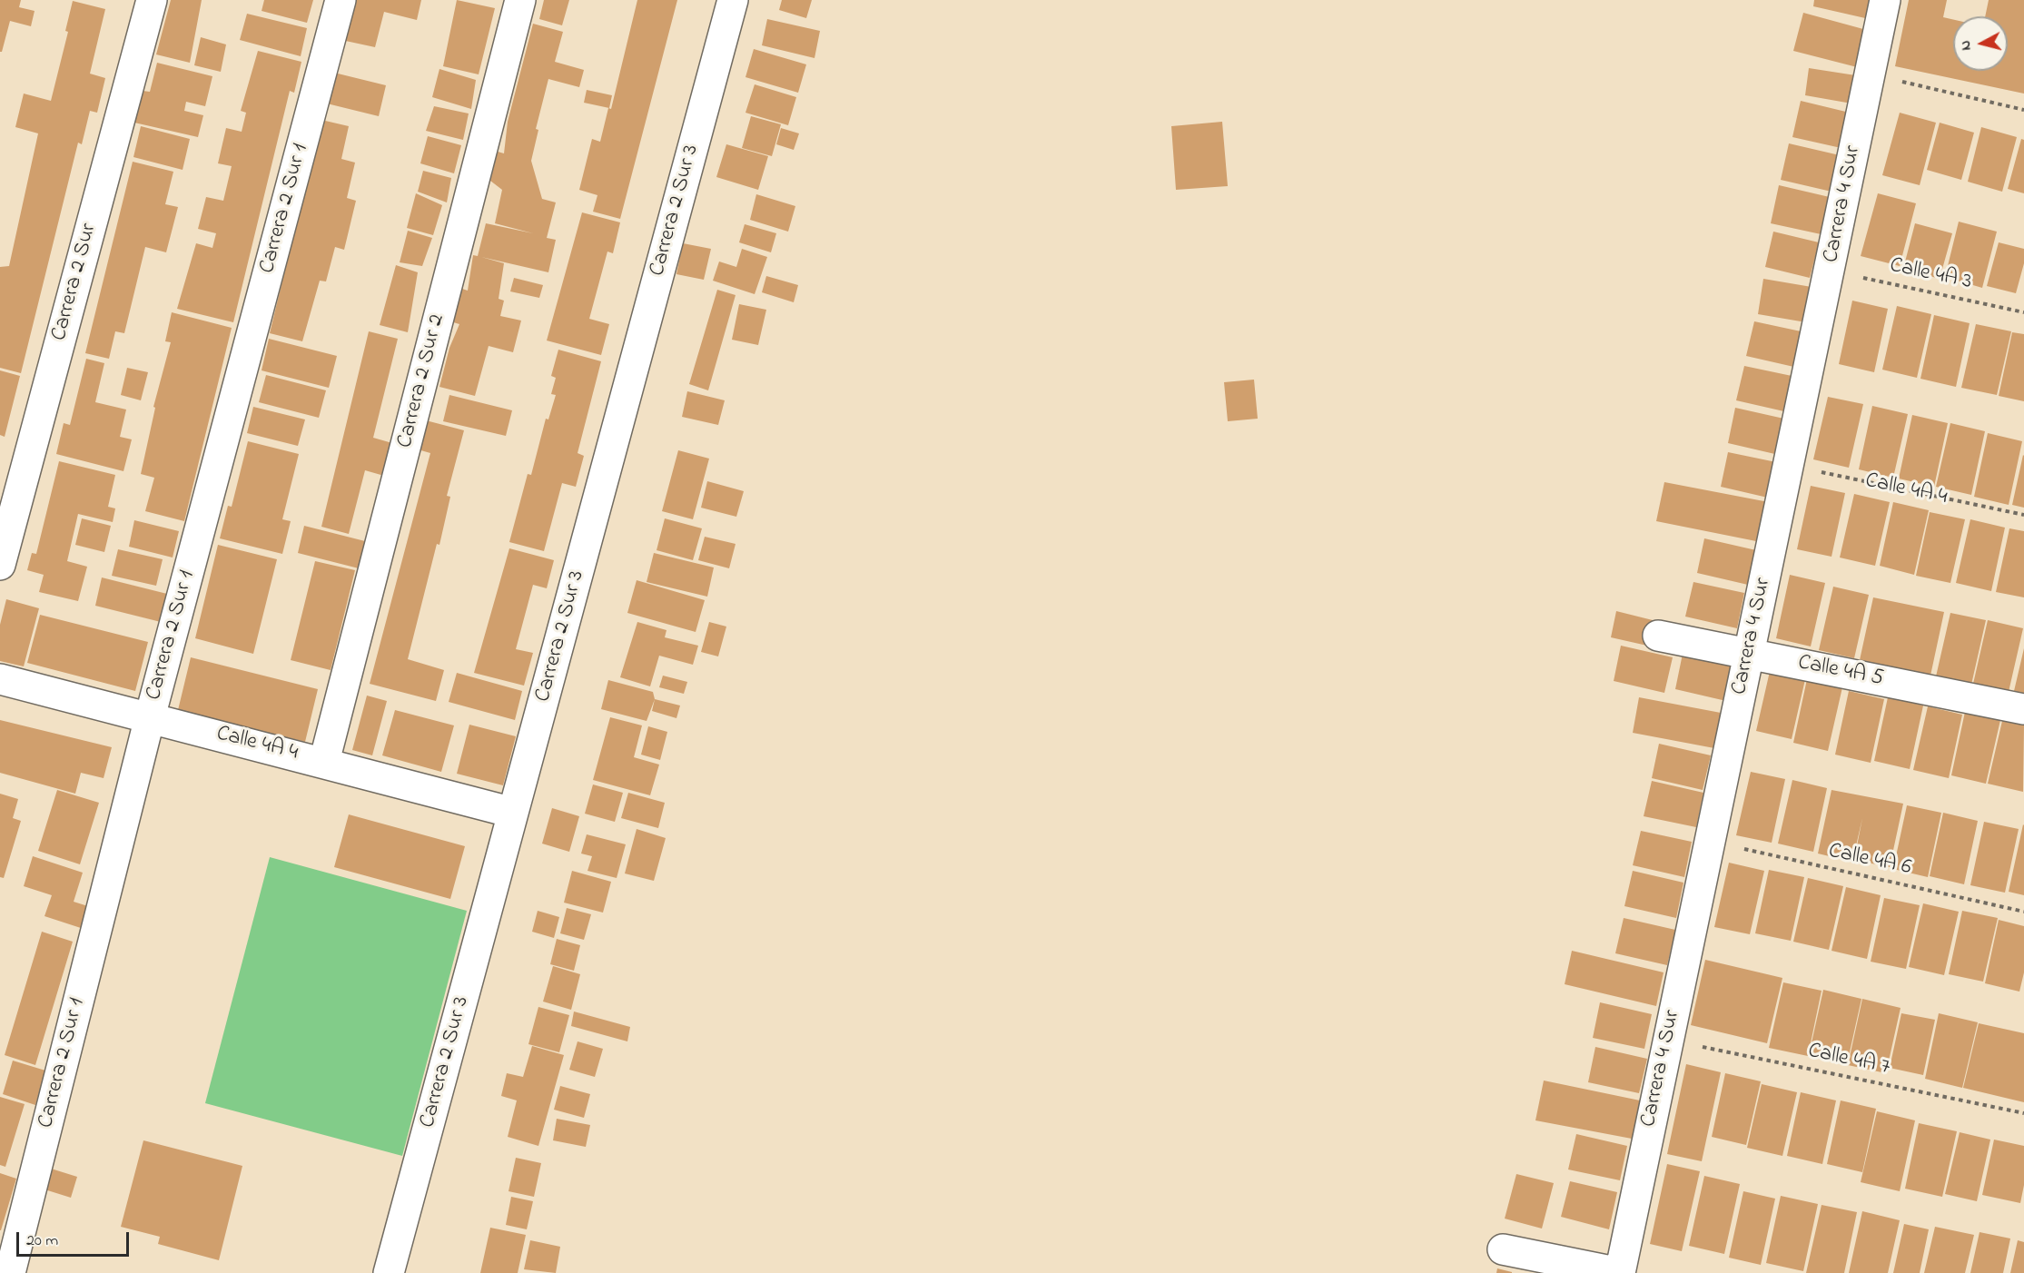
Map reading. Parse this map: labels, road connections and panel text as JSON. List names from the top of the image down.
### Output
{
  "streets": {
    "street": [
      "Carrera 4 Sur",
      "Carrera 2 Sur 1",
      "Carrera 2 Sur 3",
      "Carrera 2 Sur",
      "Carrera 2 Sur 2",
      "Calle 4A 4",
      "Calle 4A 5"
    ],
    "path": ["Calle 4A 3", "Calle 4A 6", "Calle 4A 7"]
  },
  "crossings": [
    ["Carrera 4 Sur", "Calle 4A 3"],
    ["Carrera 4 Sur", "Calle 4A 4"],
    ["Carrera 4 Sur", "Calle 4A 5"],
    ["Carrera 4 Sur", "Calle 4A 6"],
    ["Carrera 4 Sur", "Calle 4A 7"],
    ["Carrera 2 Sur 1", "Calle 4A 4"],
    ["Carrera 2 Sur 3", "Calle 4A 4"],
    ["Carrera 2 Sur 2", "Calle 4A 4"]
  ],
  "scale_bar": "20 m",
  "north": "left"
}
